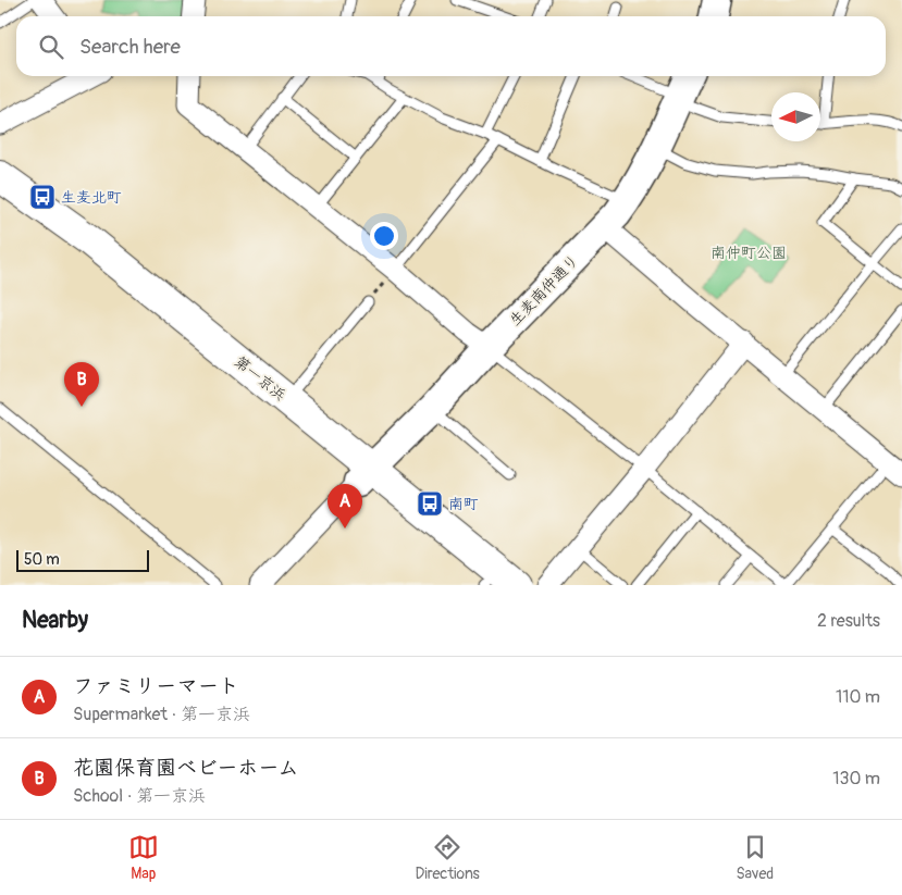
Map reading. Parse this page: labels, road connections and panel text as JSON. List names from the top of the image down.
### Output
{
  "streets": {
    "highway": ["第一京浜"],
    "street": ["生麦南仲通り"]
  },
  "crossings": [
    ["生麦南仲通り", "第一京浜"]
  ],
  "parks": ["南仲町公園"],
  "places": {
    "bus stop": ["生麦北町", "南町"]
  },
  "scale_bar": "50 m",
  "north": "left",
  "page": {
    "search": "Search here",
    "pins": ["B", "A"],
    "scale": "50 m",
    "heading": ["Nearby", "2 results"],
    "list": [
      {
        "mark": "A",
        "name": "ファミリーマート",
        "note": "Supermarket · 第一京浜",
        "value": "110 m"
      },
      {
        "mark": "B",
        "name": "花園保育園ベビーホーム",
        "note": "School · 第一京浜",
        "value": "130 m"
      }
    ],
    "nav": ["Map", "Directions", "Saved"]
  }
}
